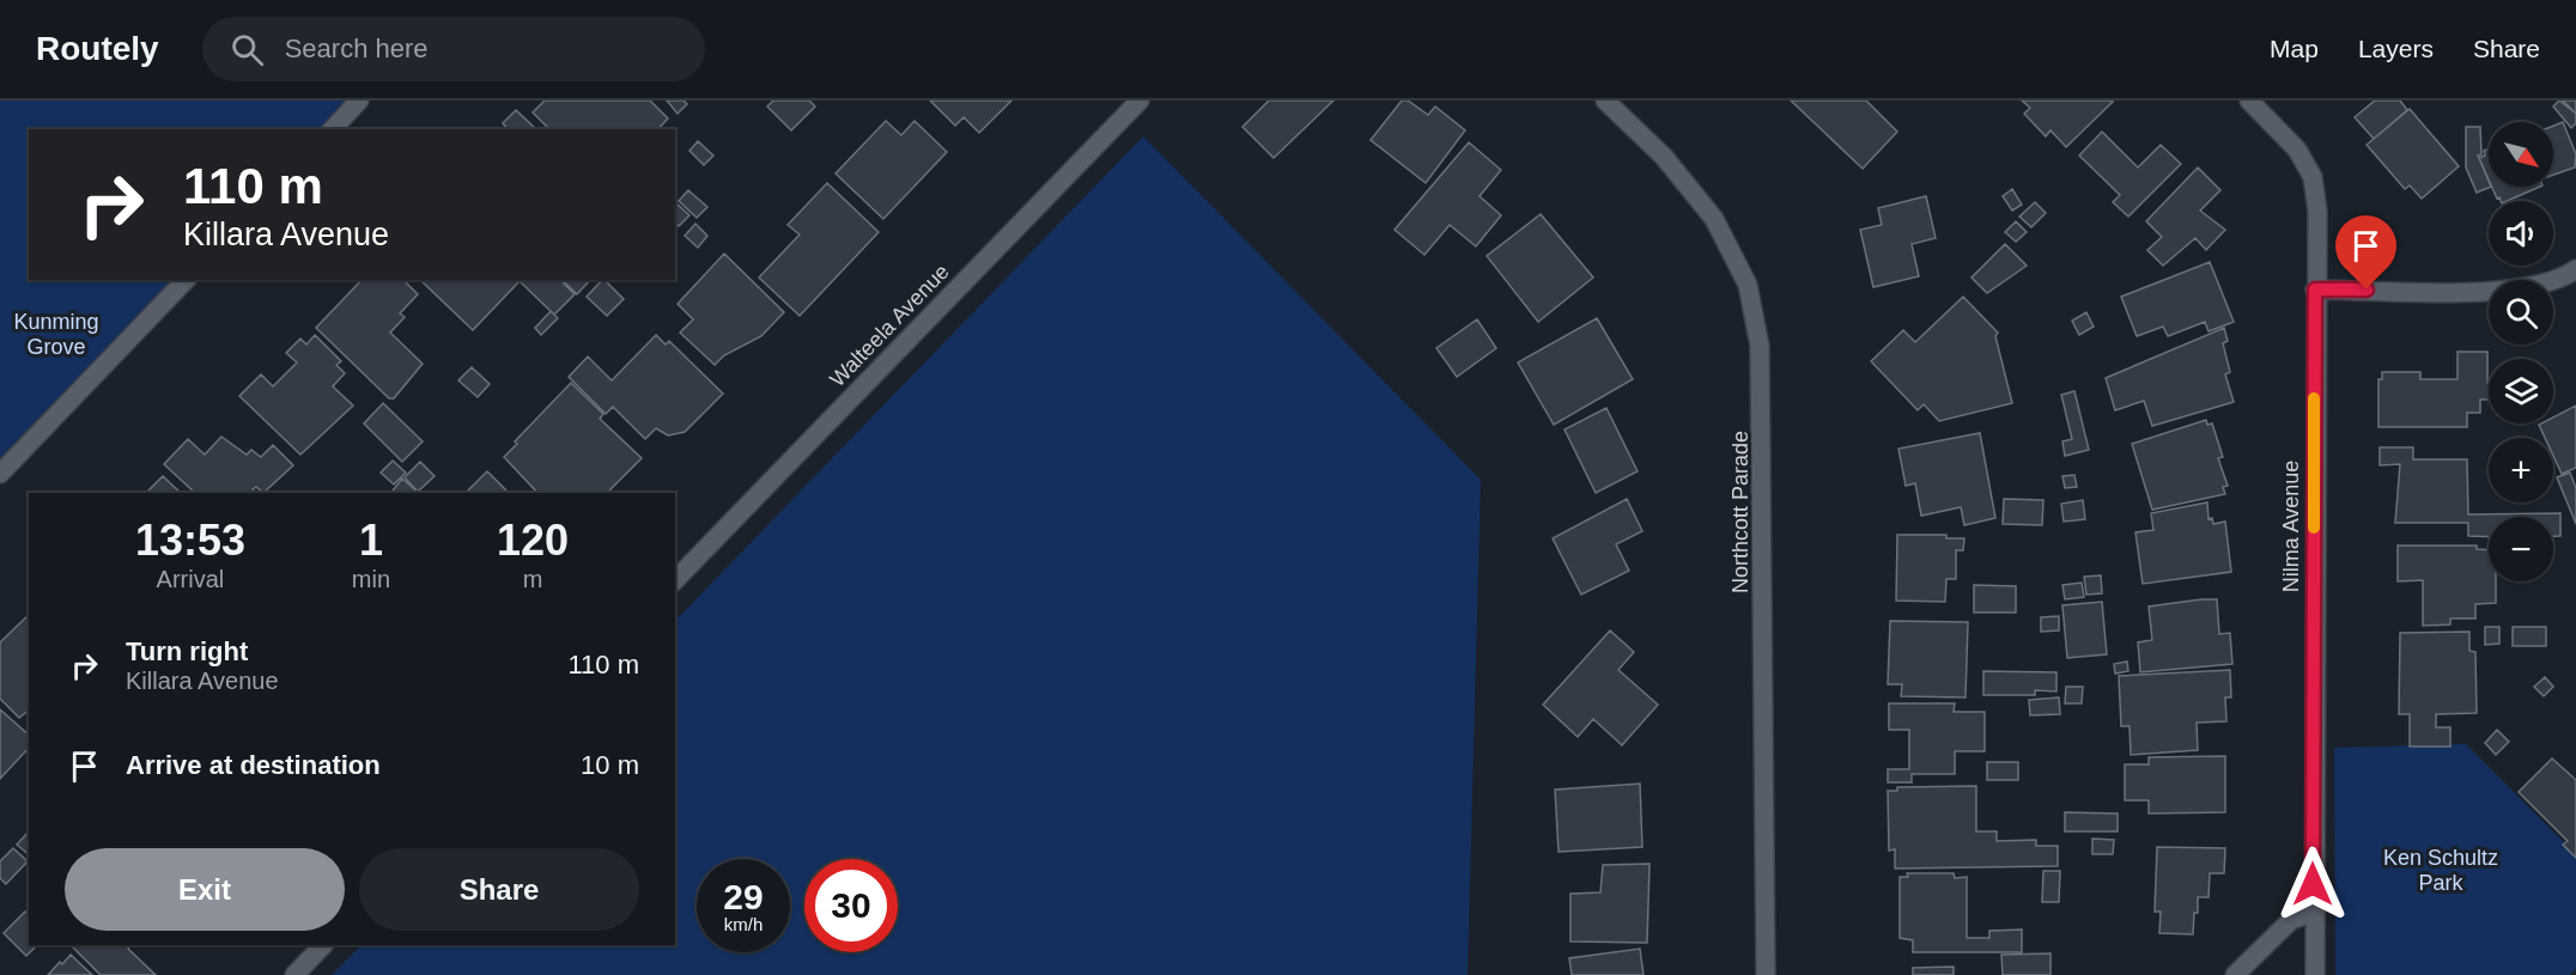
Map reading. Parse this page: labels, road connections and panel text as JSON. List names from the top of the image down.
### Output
{
  "streets": {
    "street": ["Walteela Avenue", "Northcott Parade", "Nilma Avenue"]
  },
  "parks": ["Kunming Grove", "Ken Schultz Park"],
  "north": "bottom right",
  "page": {
    "header": "Routely",
    "search": "Search here",
    "nav": ["Map", "Layers", "Share"],
    "map_buttons": ["+", "−"],
    "turn": ["110 m", "Killara Avenue"],
    "eta": [
      "13:53",
      "Arrival",
      "1",
      "min",
      "120",
      "m"
    ],
    "list": [
      {
        "name": "Turn right",
        "note": "Killara Avenue",
        "value": "110 m"
      },
      {
        "name": "Arrive at destination",
        "value": "10 m"
      }
    ],
    "buttons": ["Exit", "Share"],
    "speed": "29 km/h",
    "limit": "30"
  }
}
